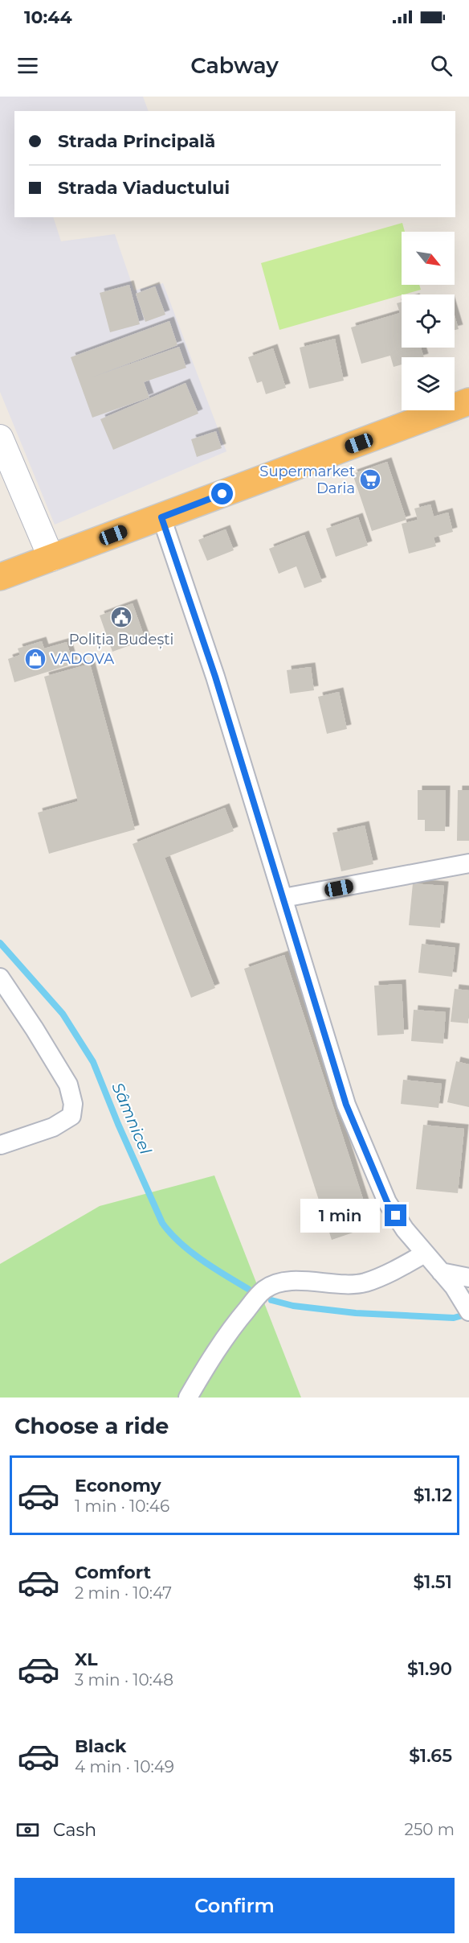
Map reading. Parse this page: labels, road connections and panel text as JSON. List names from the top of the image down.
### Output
{
  "water": ["Sâmnicel"],
  "places": {
    "supermarket": ["Supermarket Daria"],
    "public building": ["Poliția Budești"],
    "shop": ["VADOVA"]
  },
  "north": "bottom right",
  "page": {
    "status": "10:44",
    "header": "Cabway",
    "banner": ["Strada Principală", "Strada Viaductului"],
    "bubble": "1 min",
    "heading": "Choose a ride",
    "list": [
      {
        "name": "Economy",
        "note": "1 min · 10:46",
        "value": "$1.12"
      },
      {
        "name": "Comfort",
        "note": "2 min · 10:47",
        "value": "$1.51"
      },
      {
        "name": "XL",
        "note": "3 min · 10:48",
        "value": "$1.90"
      },
      {
        "name": "Black",
        "note": "4 min · 10:49",
        "value": "$1.65"
      }
    ],
    "pay": ["Cash", "250 m"],
    "buttons": "Confirm"
  }
}
